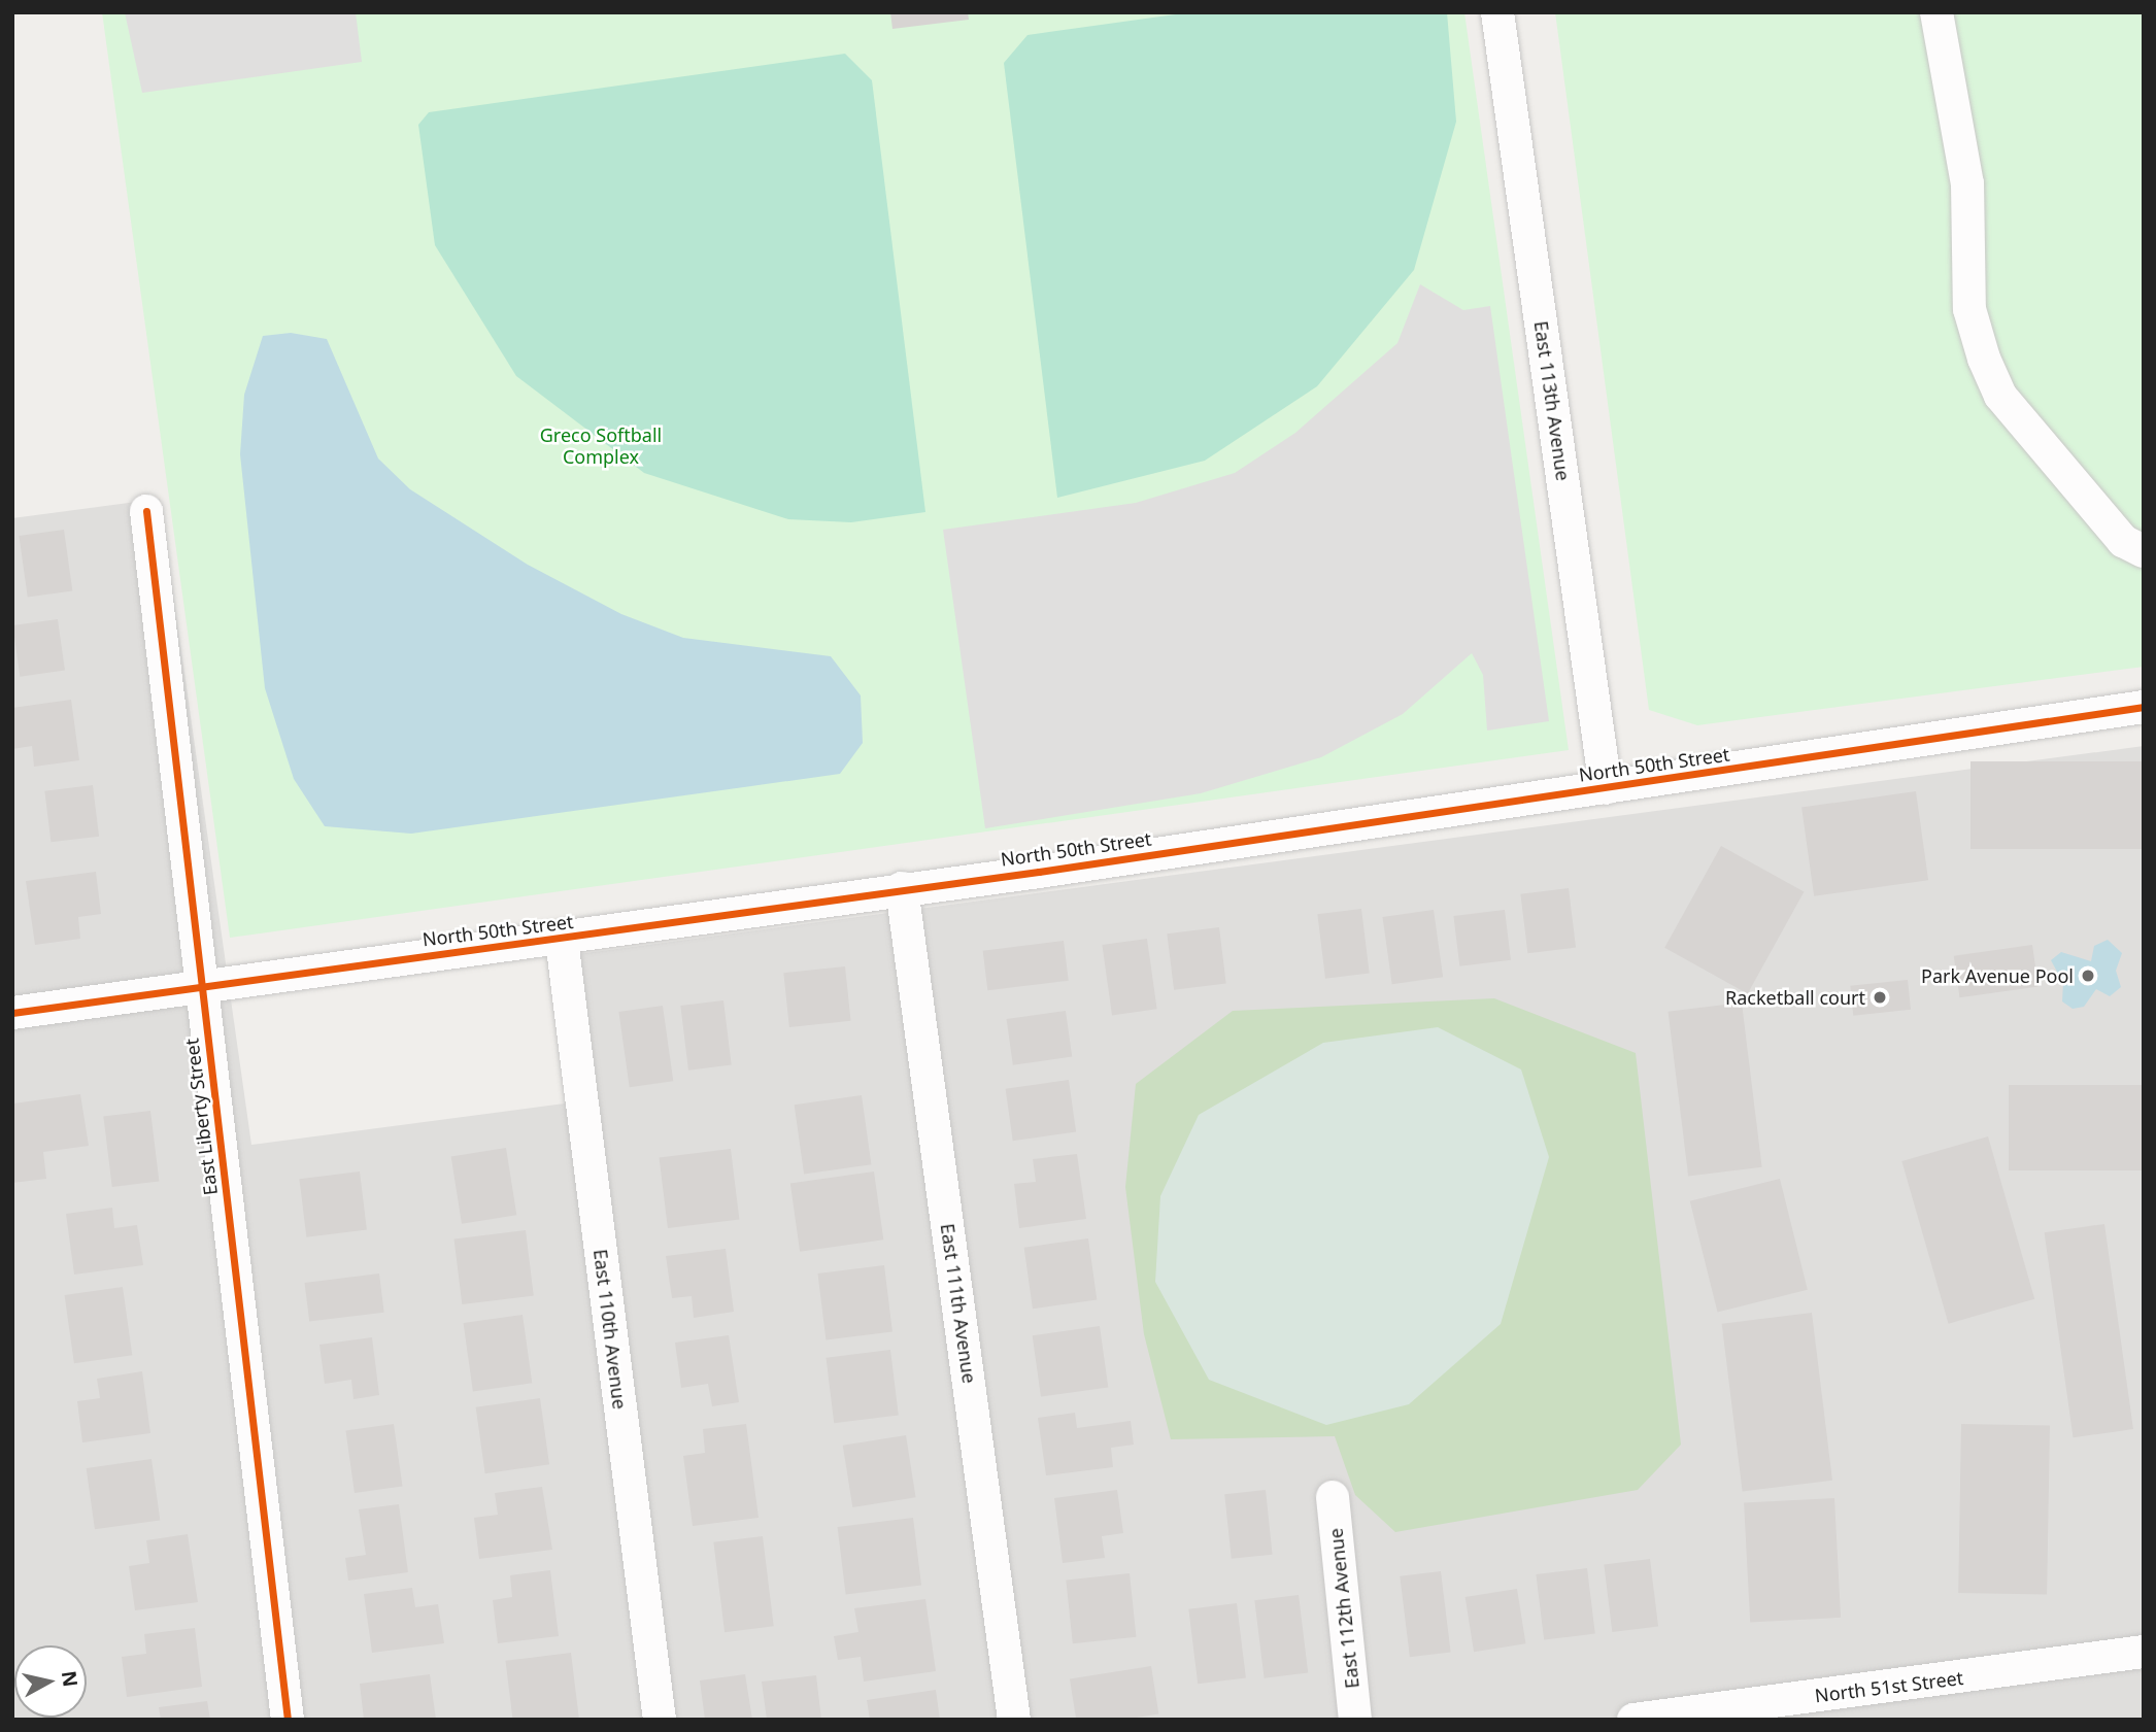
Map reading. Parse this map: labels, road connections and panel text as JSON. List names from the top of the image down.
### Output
{
  "streets": {
    "street": [
      "East 113th Avenue",
      "North 50th Street",
      "East Liberty Street",
      "East 111th Avenue",
      "East 110th Avenue",
      "East 112th Avenue",
      "North 51st Street"
    ]
  },
  "crossings": [
    ["East 113th Avenue", "North 50th Street"],
    ["North 50th Street", "East Liberty Street"],
    ["North 50th Street", "East 111th Avenue"],
    ["North 50th Street", "East 110th Avenue"]
  ],
  "parks": ["Greco Softball Complex"],
  "places": ["Park Avenue Pool", "Racketball court"],
  "north": "right"
}
